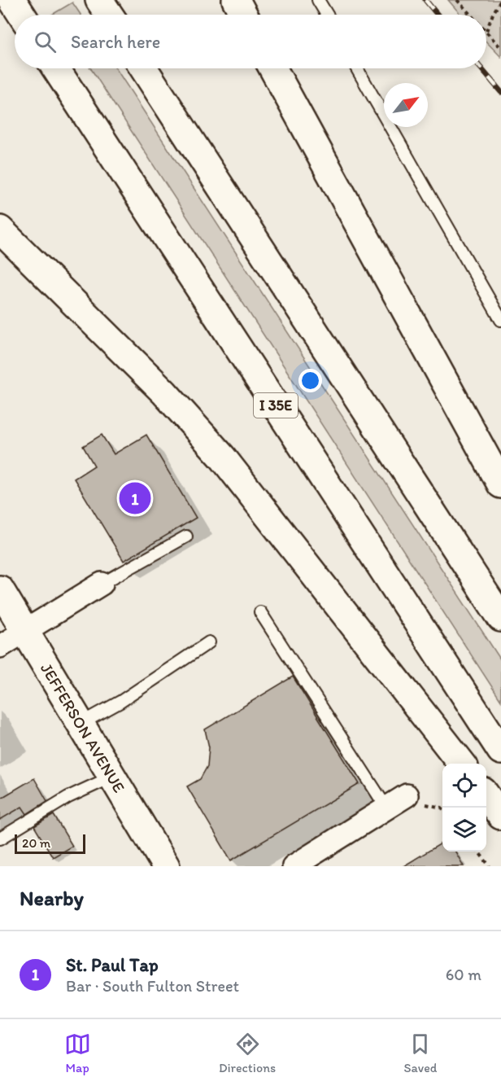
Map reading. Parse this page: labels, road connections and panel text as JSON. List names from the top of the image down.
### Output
{
  "streets": {
    "main road": ["I 35E", "JEFFERSON AVENUE"]
  },
  "scale_bar": "20 m",
  "north": "top right",
  "page": {
    "search": "Search here",
    "pins": "1",
    "scale": "20 m",
    "heading": "Nearby",
    "list": [
      {
        "mark": "1",
        "name": "St. Paul Tap",
        "note": "Bar · South Fulton Street",
        "value": "60 m"
      }
    ],
    "nav": ["Map", "Directions", "Saved"]
  }
}
